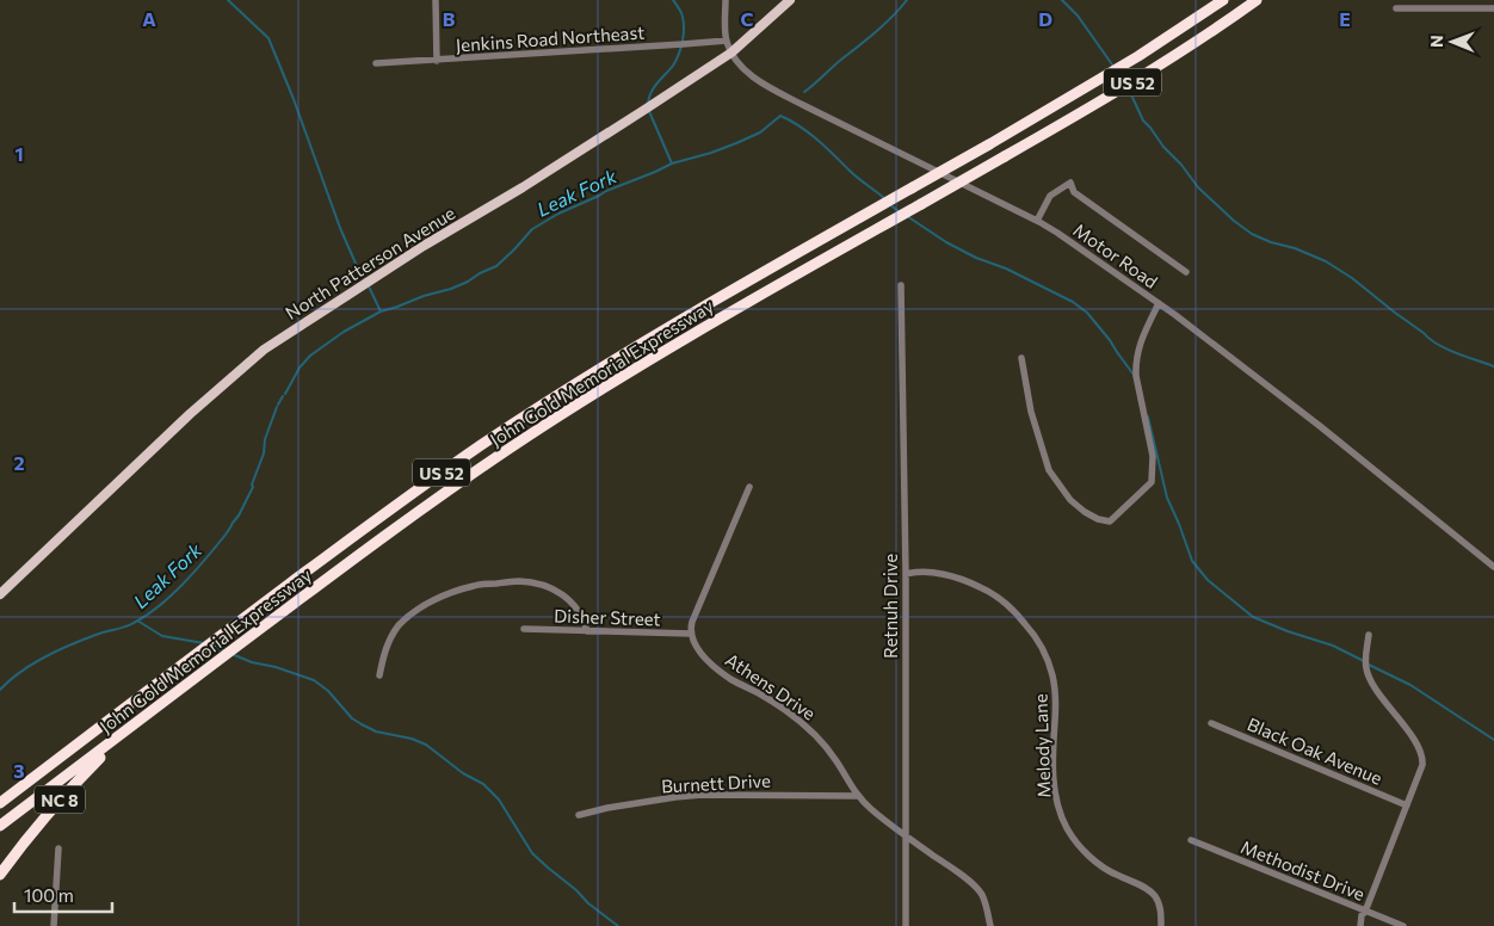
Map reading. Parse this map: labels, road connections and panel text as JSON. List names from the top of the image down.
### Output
{
  "streets": {
    "highway": ["US 52", "John Gold Memorial Expressway", "NC 8"],
    "main road": ["North Patterson Avenue"],
    "street": [
      "Jenkins Road Northeast",
      "Motor Road",
      "Retnuh Drive",
      "Disher Street",
      "Athens Drive",
      "Melody Lane",
      "Black Oak Avenue",
      "Burnett Drive",
      "Methodist Drive"
    ]
  },
  "crossings": [
    ["Jenkins Road Northeast", "Motor Road"],
    ["Motor Road", "North Patterson Avenue"],
    ["John Gold Memorial Expressway", "NC 8"],
    ["Retnuh Drive", "Athens Drive"],
    ["Retnuh Drive", "Melody Lane"],
    ["Disher Street", "Athens Drive"],
    ["Athens Drive", "Burnett Drive"]
  ],
  "water": ["Leak Fork"],
  "scale_bar": "100 m",
  "north": "left",
  "grid": {
    "columns": [
      "A",
      "B",
      "C",
      "D",
      "E"
    ],
    "rows": ["1", "2", "3"]
  }
}
